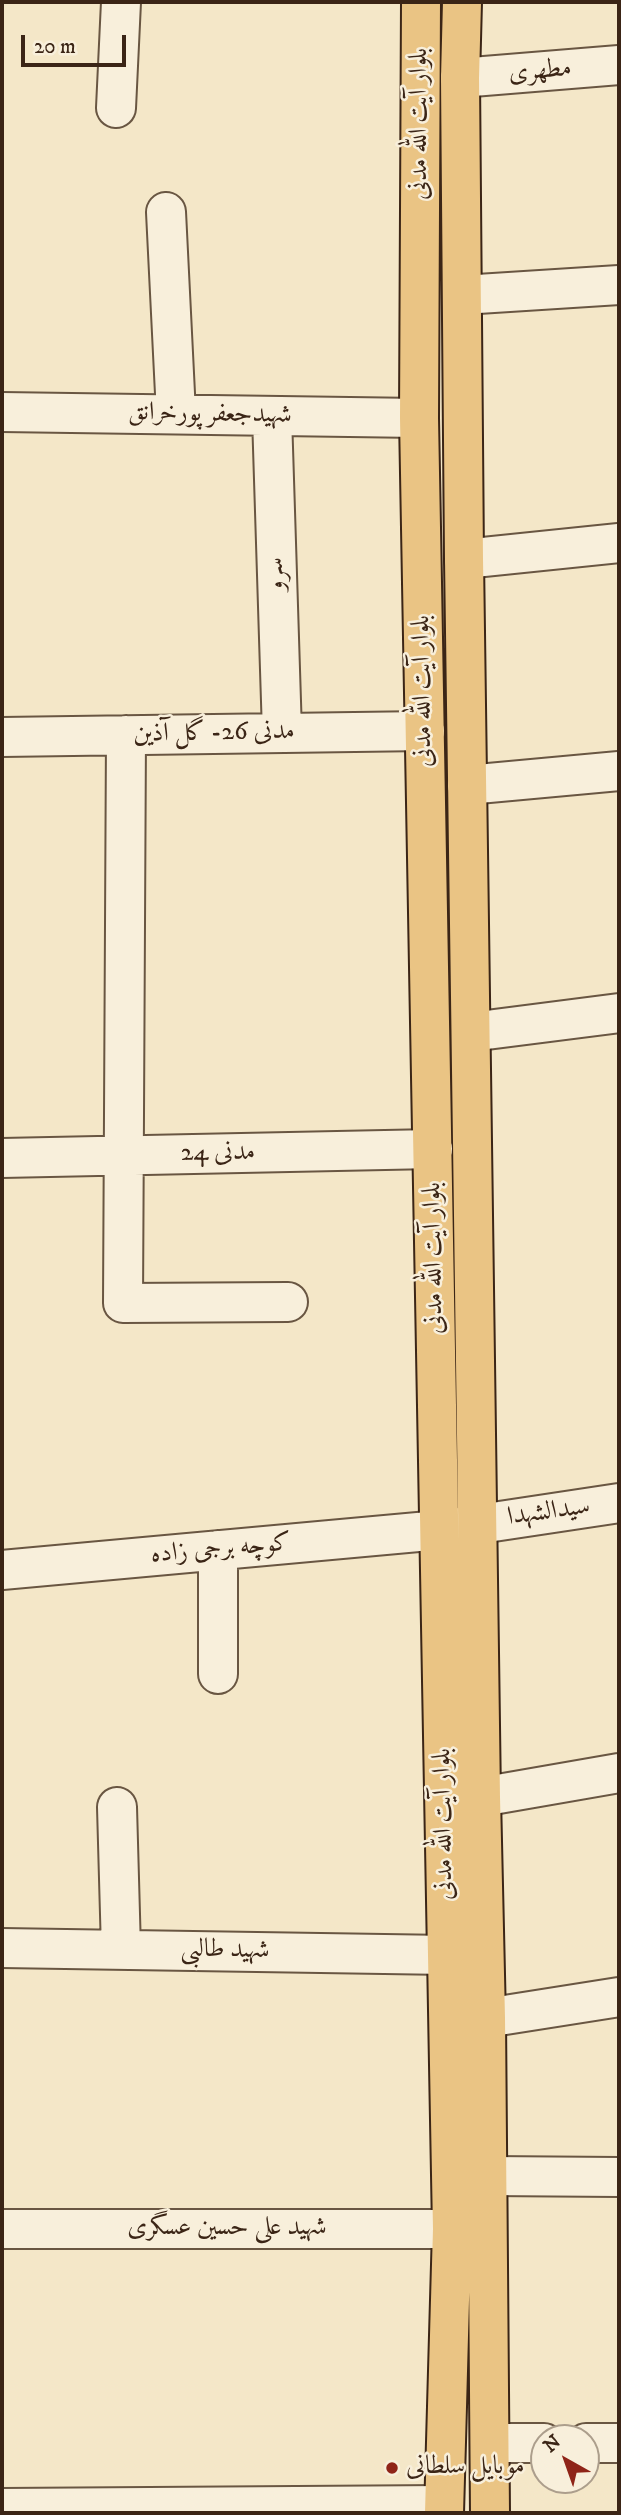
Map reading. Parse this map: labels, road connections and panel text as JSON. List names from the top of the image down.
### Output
{
  "streets": {
    "main road": ["بلوار آیت الله مدنی"],
    "street": [
      "مطهری",
      "شهیدجعفر پورخرانق",
      "سرو",
      "مدنی 26- گل آذین",
      "مدنی 24",
      "سیدالشهدا",
      "کوچه برجى زاده",
      "شهید طالبی",
      "شهید علی حسین عسگری"
    ]
  },
  "crossings": [
    ["مطهری", "بلوار آیت الله مدنی"],
    ["بلوار آیت الله مدنی", "شهیدجعفر پورخرانق"],
    ["بلوار آیت الله مدنی", "مدنی 26- گل آذین"],
    ["بلوار آیت الله مدنی", "مدنی 24"],
    ["بلوار آیت الله مدنی", "سیدالشهدا"],
    ["بلوار آیت الله مدنی", "کوچه برجى زاده"],
    ["بلوار آیت الله مدنی", "شهید طالبی"],
    ["بلوار آیت الله مدنی", "شهید علی حسین عسگری"],
    ["شهیدجعفر پورخرانق", "سرو"],
    ["سرو", "مدنی 26- گل آذین"],
    ["سیدالشهدا", "کوچه برجى زاده"]
  ],
  "places": ["موبایل سلطانی"],
  "scale_bar": "20 m",
  "north": "top left"
}
